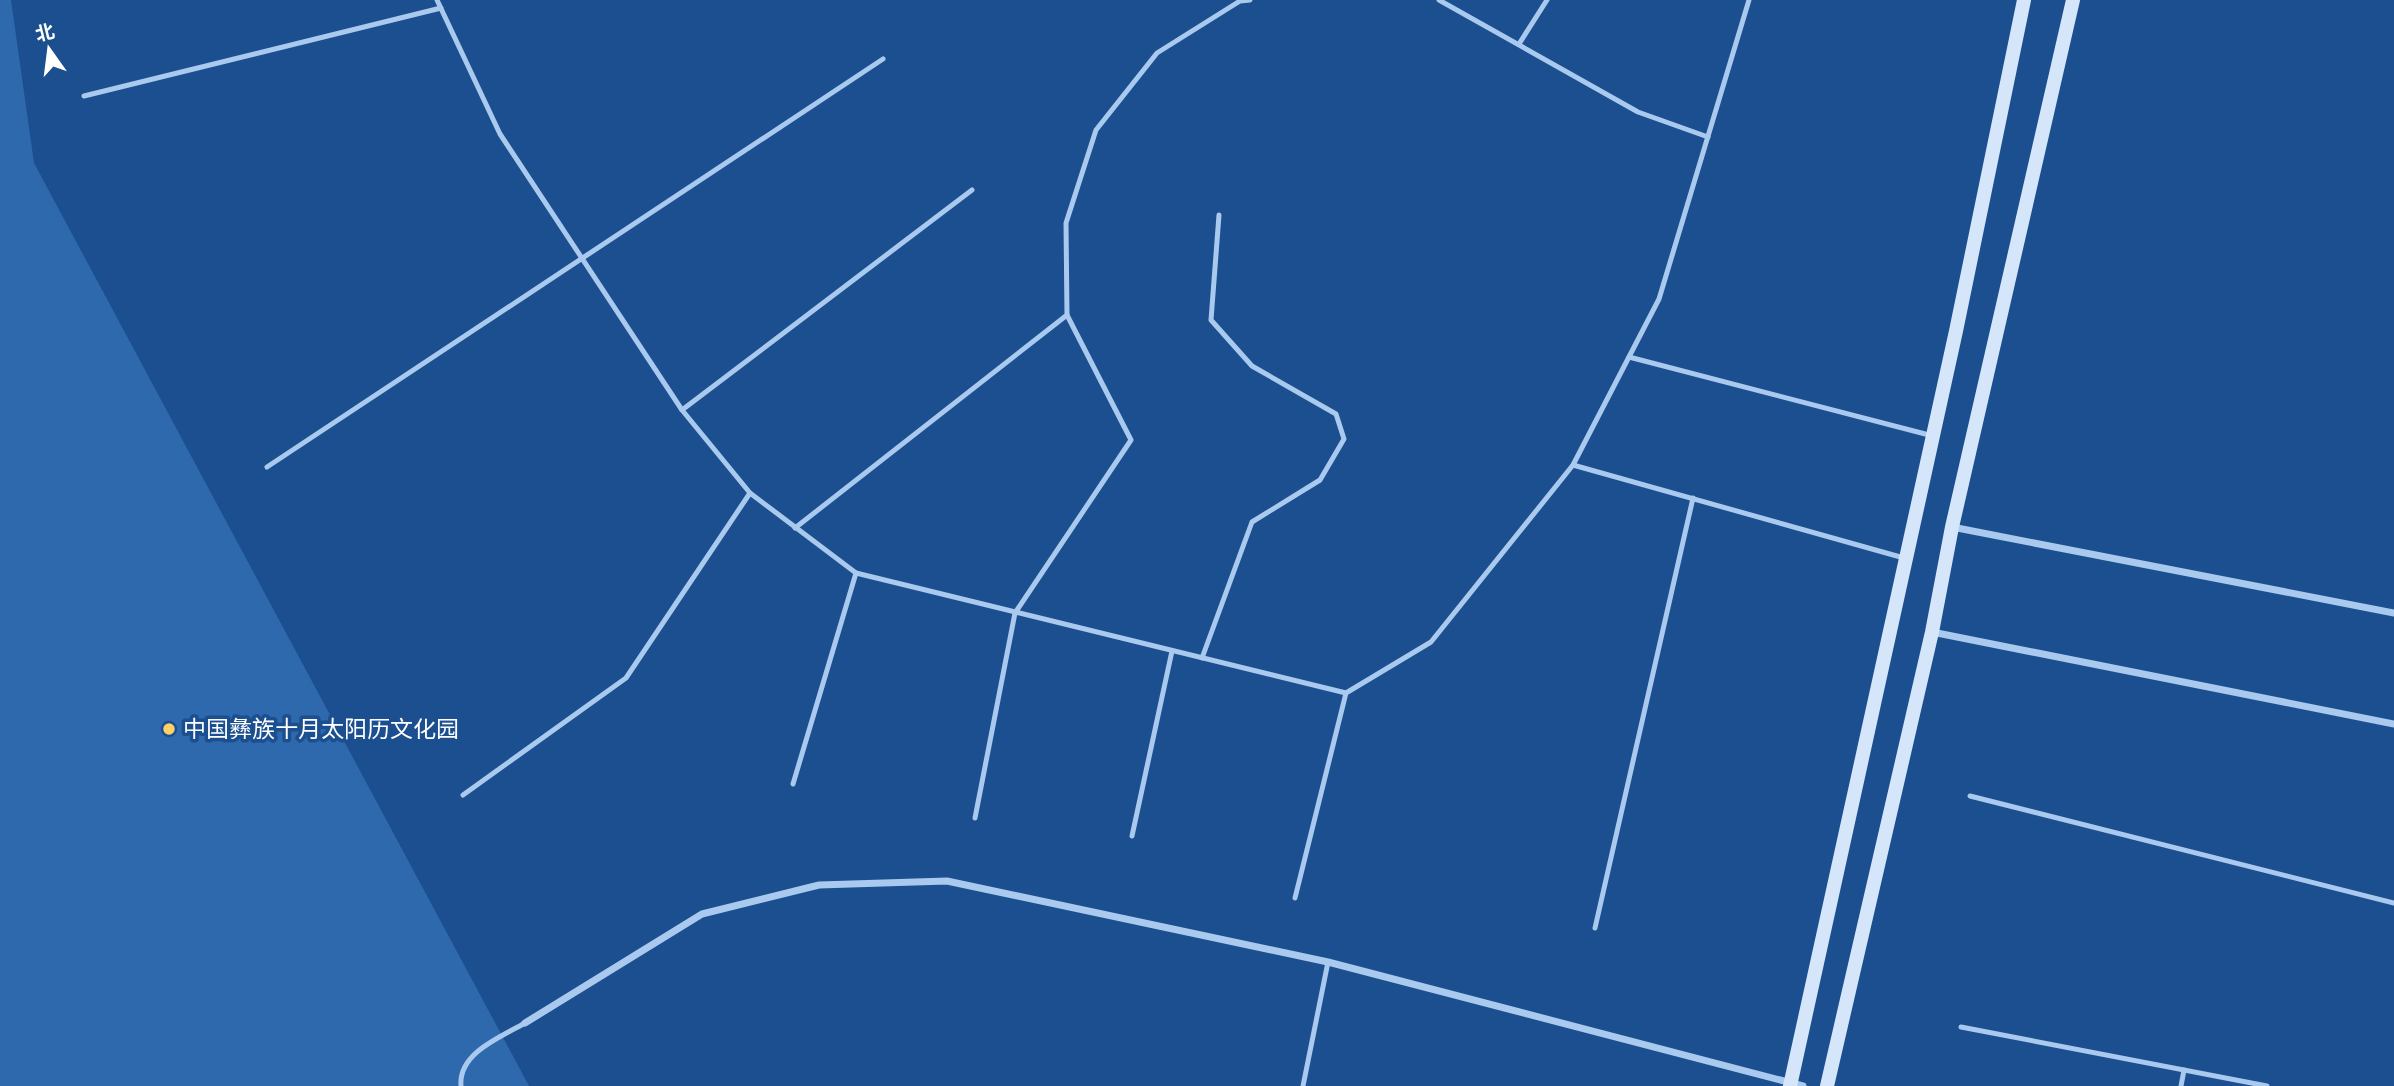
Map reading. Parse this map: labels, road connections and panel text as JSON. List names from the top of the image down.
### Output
{
  "places": ["中国彝族十月太阳历文化园"],
  "north": "top"
}
